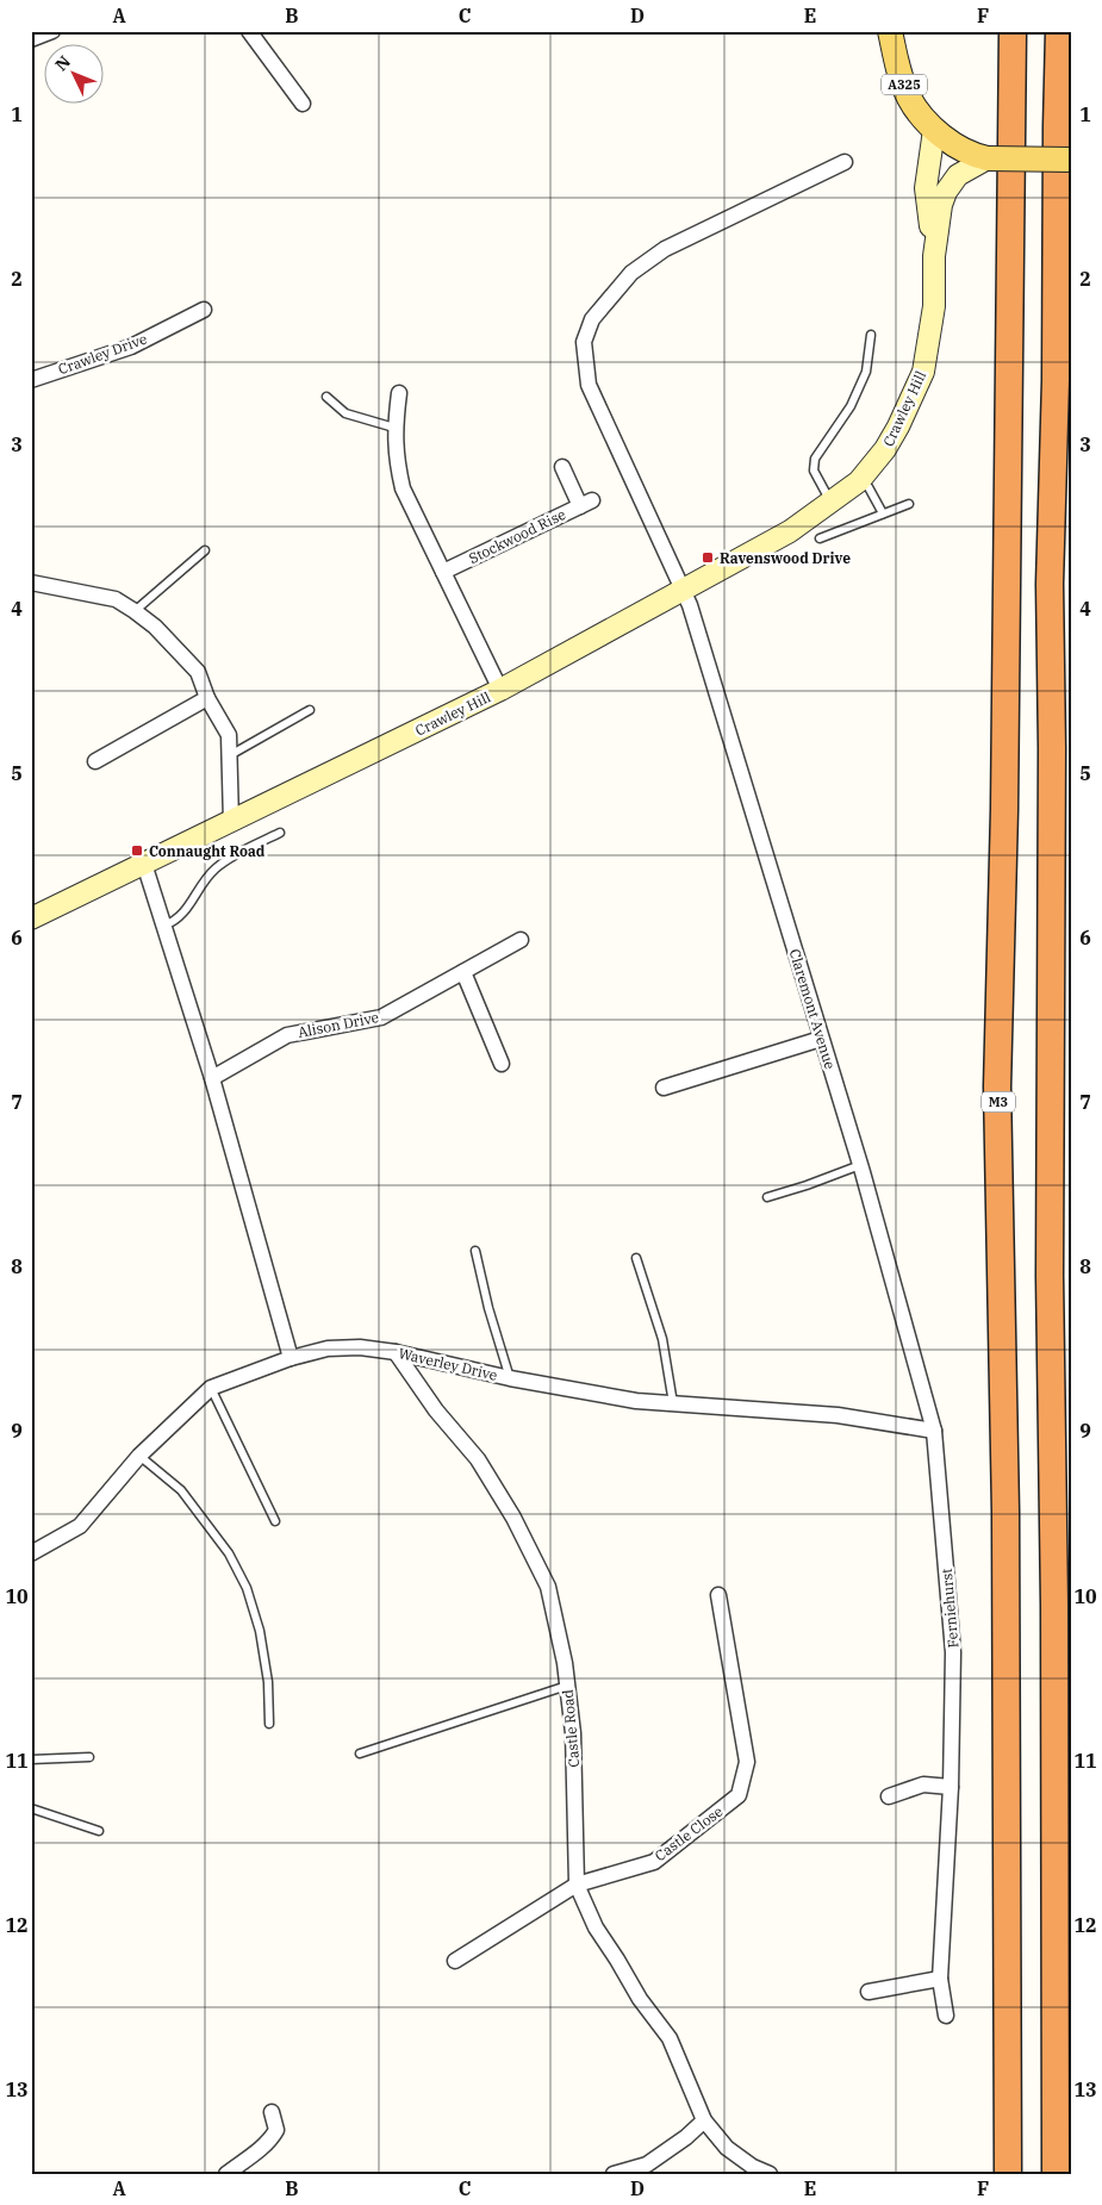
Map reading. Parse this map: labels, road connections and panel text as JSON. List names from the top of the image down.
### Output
{
  "streets": {
    "highway": ["M3"],
    "main road": ["A325"],
    "street": [
      "Crawley Drive",
      "Crawley Hill",
      "Stockwood Rise",
      "Claremont Avenue",
      "Alison Drive",
      "Waverley Drive",
      "Ferniehurst",
      "Castle Road",
      "Castle Close"
    ]
  },
  "crossings": [
    ["A325", "Crawley Hill"],
    ["Crawley Hill", "Claremont Avenue"],
    ["Claremont Avenue", "Waverley Drive"],
    ["Claremont Avenue", "Ferniehurst"],
    ["Waverley Drive", "Ferniehurst"],
    ["Waverley Drive", "Castle Road"],
    ["Castle Road", "Castle Close"]
  ],
  "places": {
    "transit": ["Ravenswood Drive", "Connaught Road"]
  },
  "north": "top left",
  "grid": {
    "columns": [
      "A",
      "B",
      "C",
      "D",
      "E",
      "F"
    ],
    "rows": [
      "1",
      "2",
      "3",
      "4",
      "5",
      "6",
      "7",
      "8",
      "9",
      "10",
      "11",
      "12",
      "13"
    ]
  }
}
